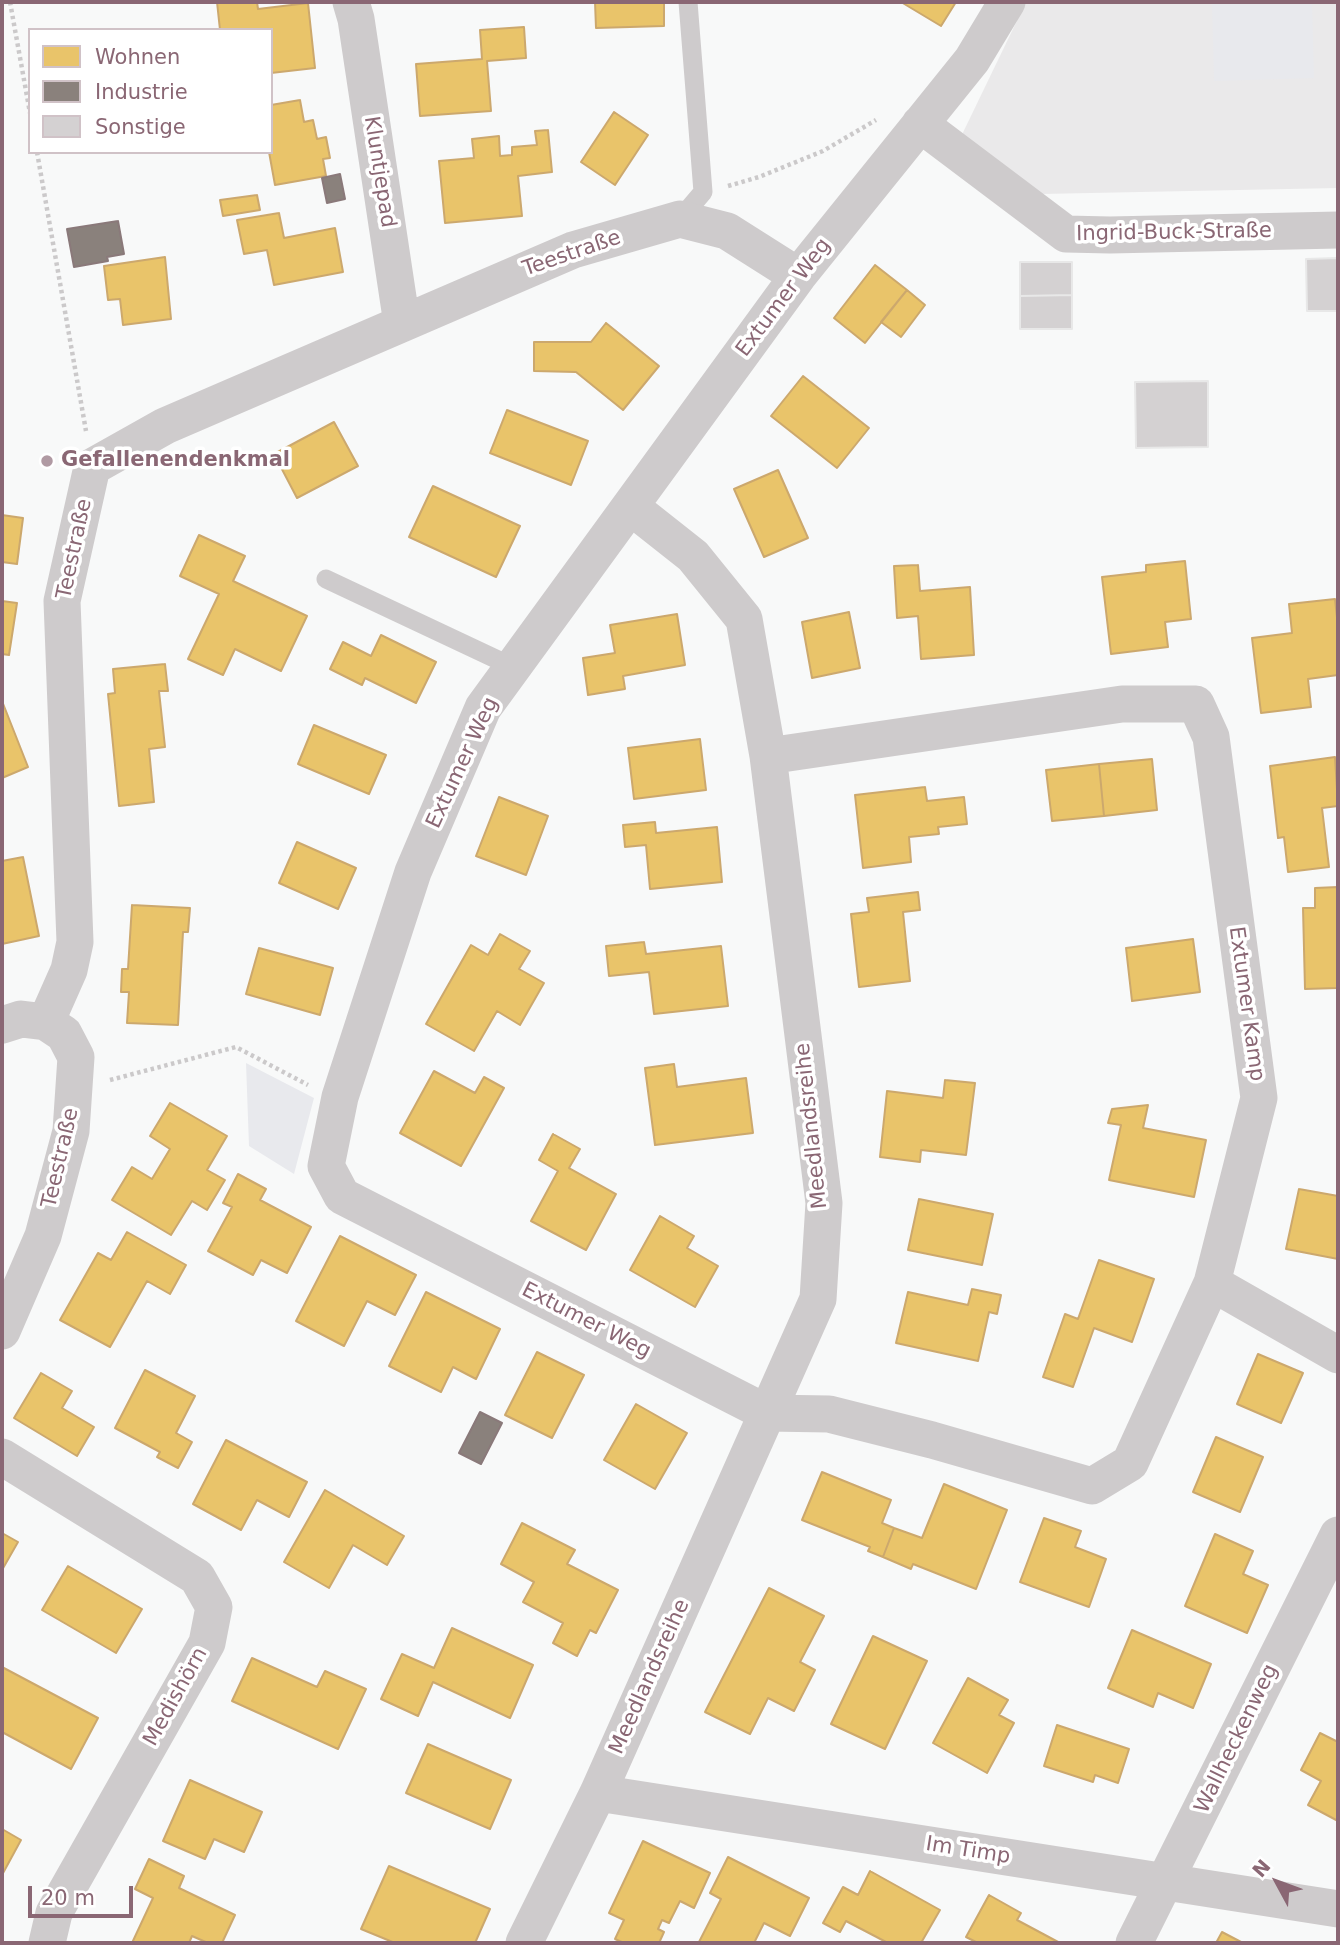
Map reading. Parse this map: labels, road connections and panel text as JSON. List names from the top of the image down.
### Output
{
  "streets": {
    "street": [
      "Kluntjepad",
      "Ingrid-Buck-Straße",
      "Teestraße",
      "Extumer Weg",
      "Extumer Kamp",
      "Meedlandsreihe",
      "Medishörn",
      "Wallheckenweg",
      "Im Timp"
    ]
  },
  "crossings": [
    ["Kluntjepad", "Teestraße"],
    ["Ingrid-Buck-Straße", "Extumer Weg"],
    ["Extumer Weg", "Extumer Kamp"],
    ["Extumer Weg", "Meedlandsreihe"],
    ["Extumer Kamp", "Meedlandsreihe"],
    ["Meedlandsreihe", "Im Timp"],
    ["Wallheckenweg", "Im Timp"]
  ],
  "places": ["Gefallenendenkmal"],
  "legend": ["Wohnen", "Industrie", "Sonstige"],
  "scale_bar": "20 m",
  "north": "top left"
}
